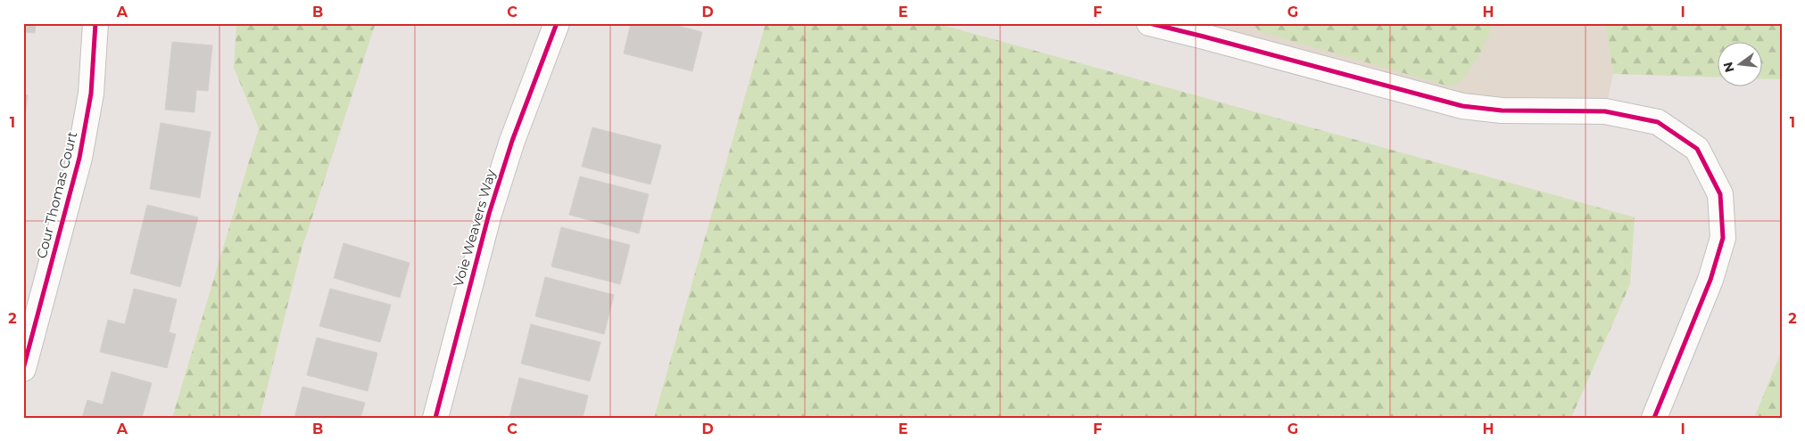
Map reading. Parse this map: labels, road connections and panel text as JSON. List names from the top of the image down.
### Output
{
  "streets": {
    "street": ["Cour Thomas Court", "Voie Weavers Way"]
  },
  "north": "left",
  "grid": {
    "columns": [
      "A",
      "B",
      "C",
      "D",
      "E",
      "F",
      "G",
      "H",
      "I"
    ],
    "rows": ["1", "2"]
  }
}
